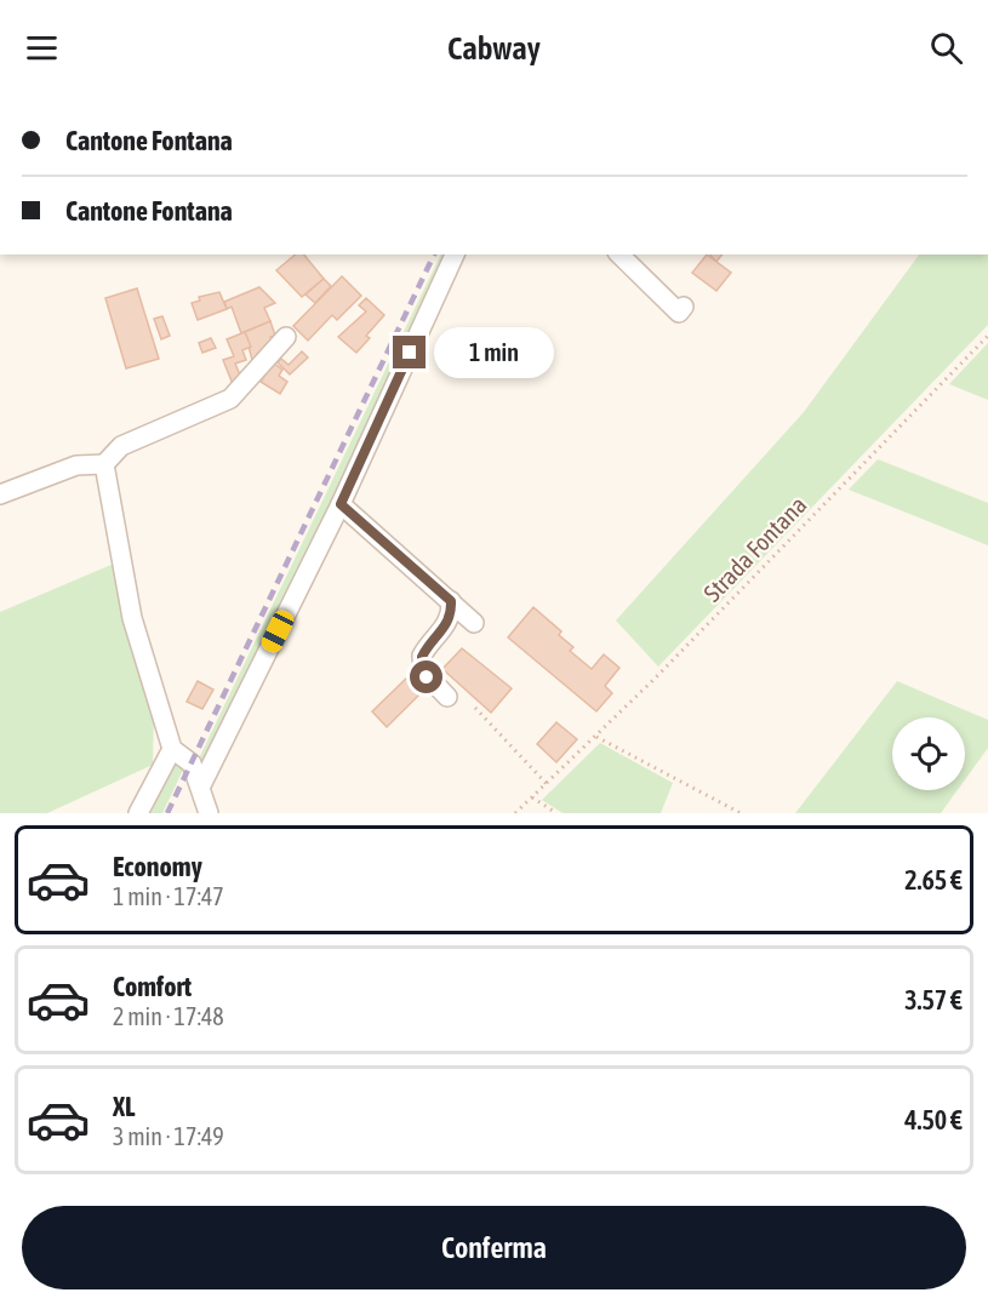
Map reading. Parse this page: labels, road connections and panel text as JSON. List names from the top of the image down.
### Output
{
  "streets": {
    "path": ["Strada Fontana"]
  },
  "page": {
    "header": "Cabway",
    "banner": ["Cantone Fontana", "Cantone Fontana"],
    "bubble": "1 min",
    "list": [
      {
        "name": "Economy",
        "note": "1 min · 17:47",
        "value": "2.65 €"
      },
      {
        "name": "Comfort",
        "note": "2 min · 17:48",
        "value": "3.57 €"
      },
      {
        "name": "XL",
        "note": "3 min · 17:49",
        "value": "4.50 €"
      }
    ],
    "buttons": "Conferma"
  }
}
